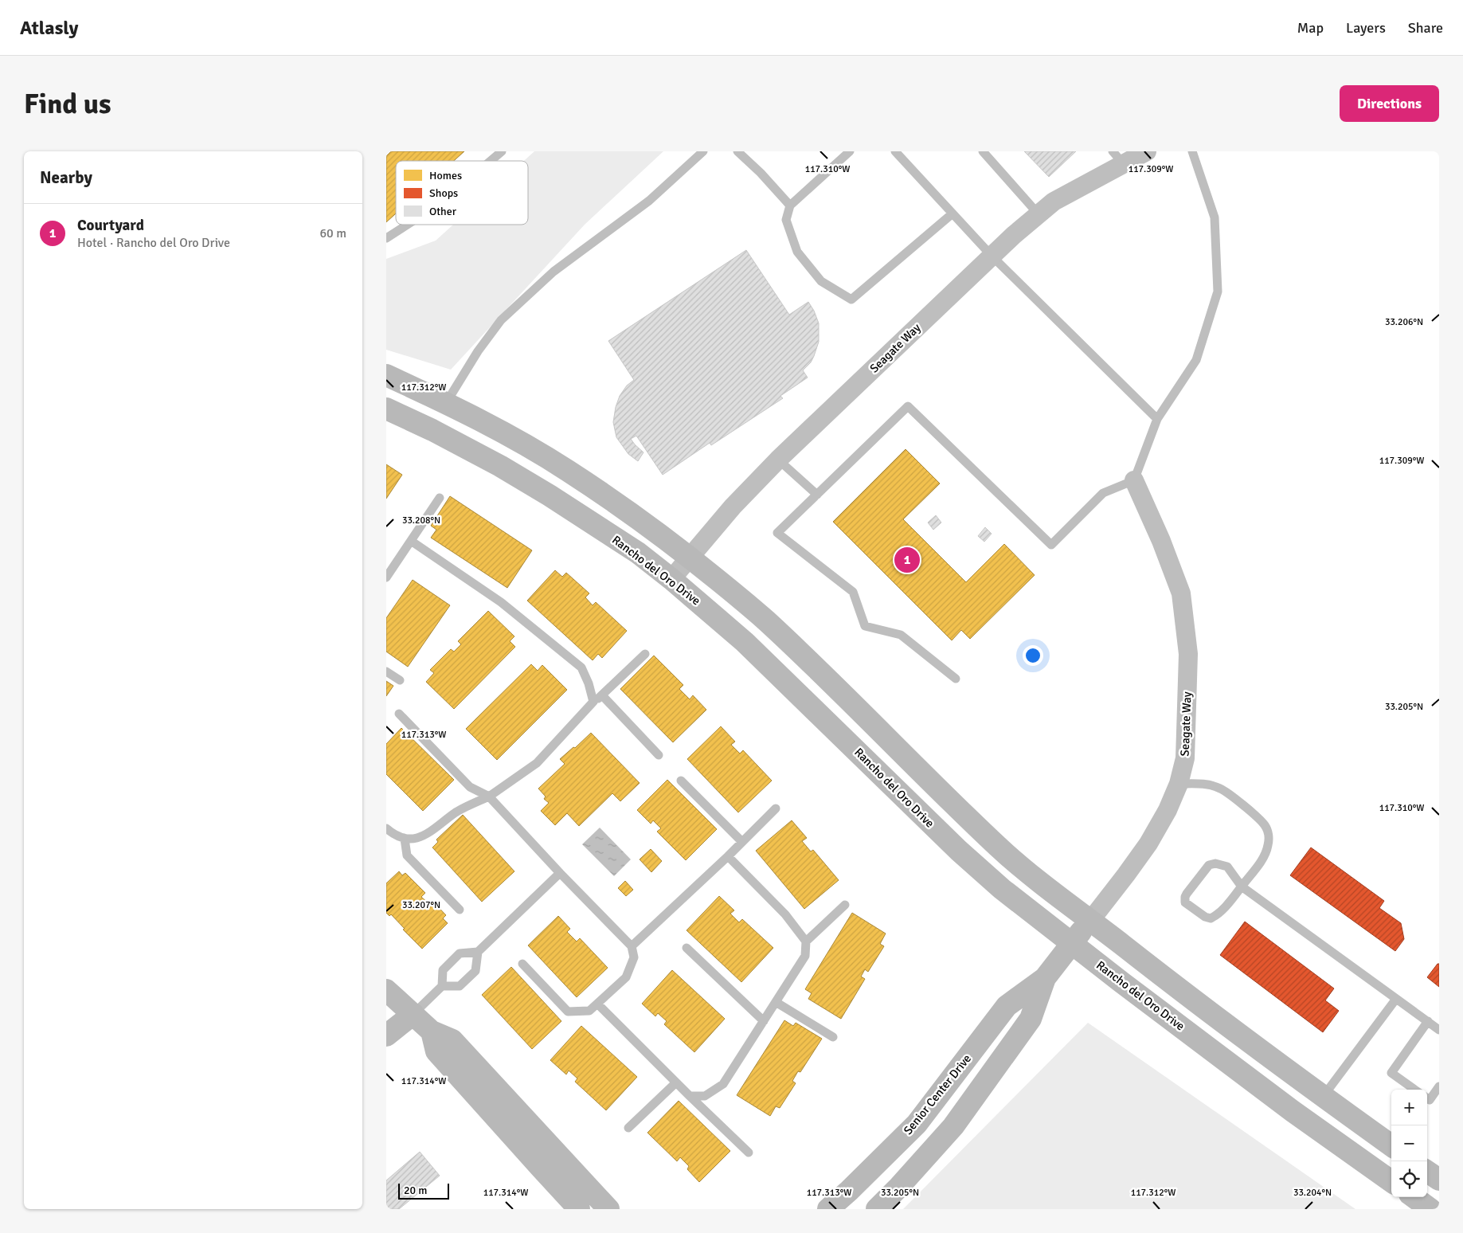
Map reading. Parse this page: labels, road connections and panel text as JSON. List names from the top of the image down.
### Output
{
  "streets": {
    "main road": ["Seagate Way", "Rancho del Oro Drive", "Senior Center Drive"]
  },
  "crossings": [
    ["Seagate Way", "Rancho del Oro Drive"],
    ["Seagate Way", "Senior Center Drive"],
    ["Rancho del Oro Drive", "Senior Center Drive"]
  ],
  "legend": ["Homes", "Shops", "Other"],
  "scale_bar": "20 m",
  "page": {
    "header": "Atlasly",
    "nav": ["Map", "Layers", "Share"],
    "buttons": "Directions",
    "title": "Find us",
    "heading": "Nearby",
    "list": [
      {
        "mark": "1",
        "name": "Courtyard",
        "note": "Hotel · Rancho del Oro Drive",
        "value": "60 m"
      }
    ],
    "pins": "1",
    "map_buttons": ["+", "−"],
    "scale": "20 m"
  },
  "coordinates": [
    "117.310°W",
    "117.309°W",
    "33.206°N",
    "117.312°W",
    "33.208°N",
    "33.205°N",
    "117.313°W",
    "33.207°N",
    "117.314°W",
    "33.204°N"
  ]
}
